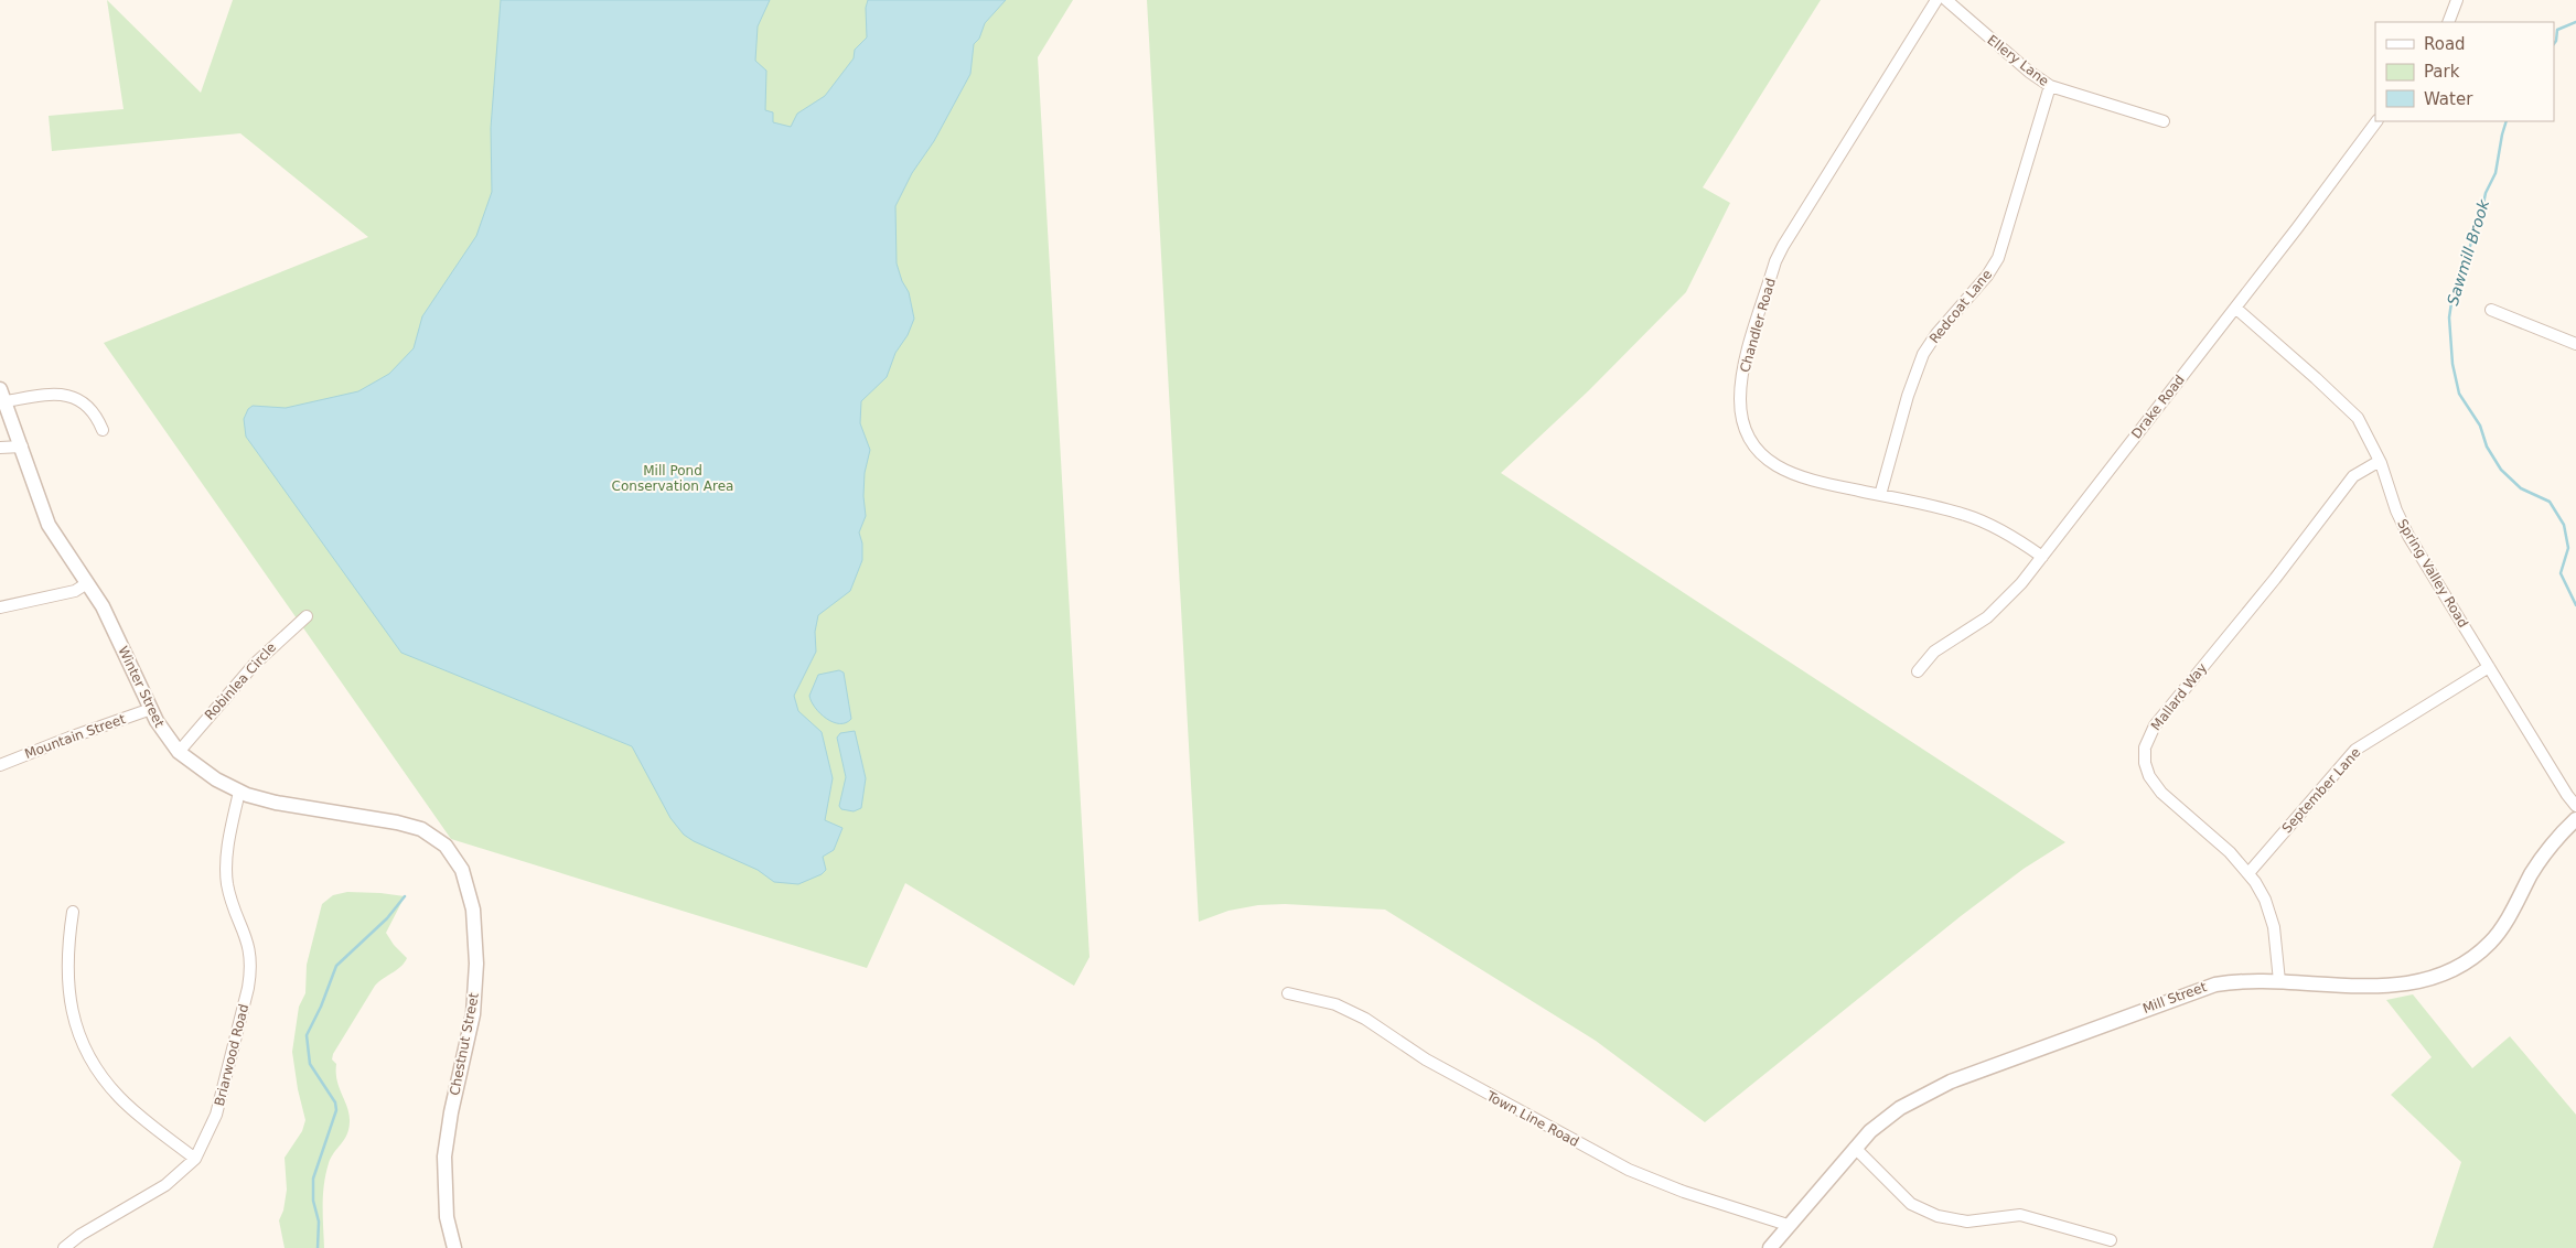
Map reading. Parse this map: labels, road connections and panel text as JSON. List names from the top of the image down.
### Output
{
  "streets": {
    "street": [
      "Ellery Lane",
      "Redcoat Lane",
      "Chandler Road",
      "Drake Road",
      "Spring Valley Road",
      "Robinlea Circle",
      "Winter Street",
      "Mallard Way",
      "Mountain Street",
      "September Lane",
      "Mill Street",
      "Chestnut Street",
      "Briarwood Road",
      "Town Line Road"
    ]
  },
  "crossings": [
    ["Ellery Lane", "Redcoat Lane"],
    ["Redcoat Lane", "Chandler Road"],
    ["Chandler Road", "Drake Road"],
    ["Drake Road", "Spring Valley Road"],
    ["Spring Valley Road", "Mallard Way"],
    ["Spring Valley Road", "September Lane"],
    ["Robinlea Circle", "Winter Street"],
    ["Winter Street", "Mountain Street"],
    ["Winter Street", "Chestnut Street"],
    ["Winter Street", "Briarwood Road"],
    ["Mallard Way", "September Lane"],
    ["Mallard Way", "Mill Street"],
    ["Mill Street", "Town Line Road"]
  ],
  "water": ["Sawmill Brook"],
  "parks": ["Mill Pond Conservation Area"],
  "legend": ["Road", "Park", "Water"]
}
